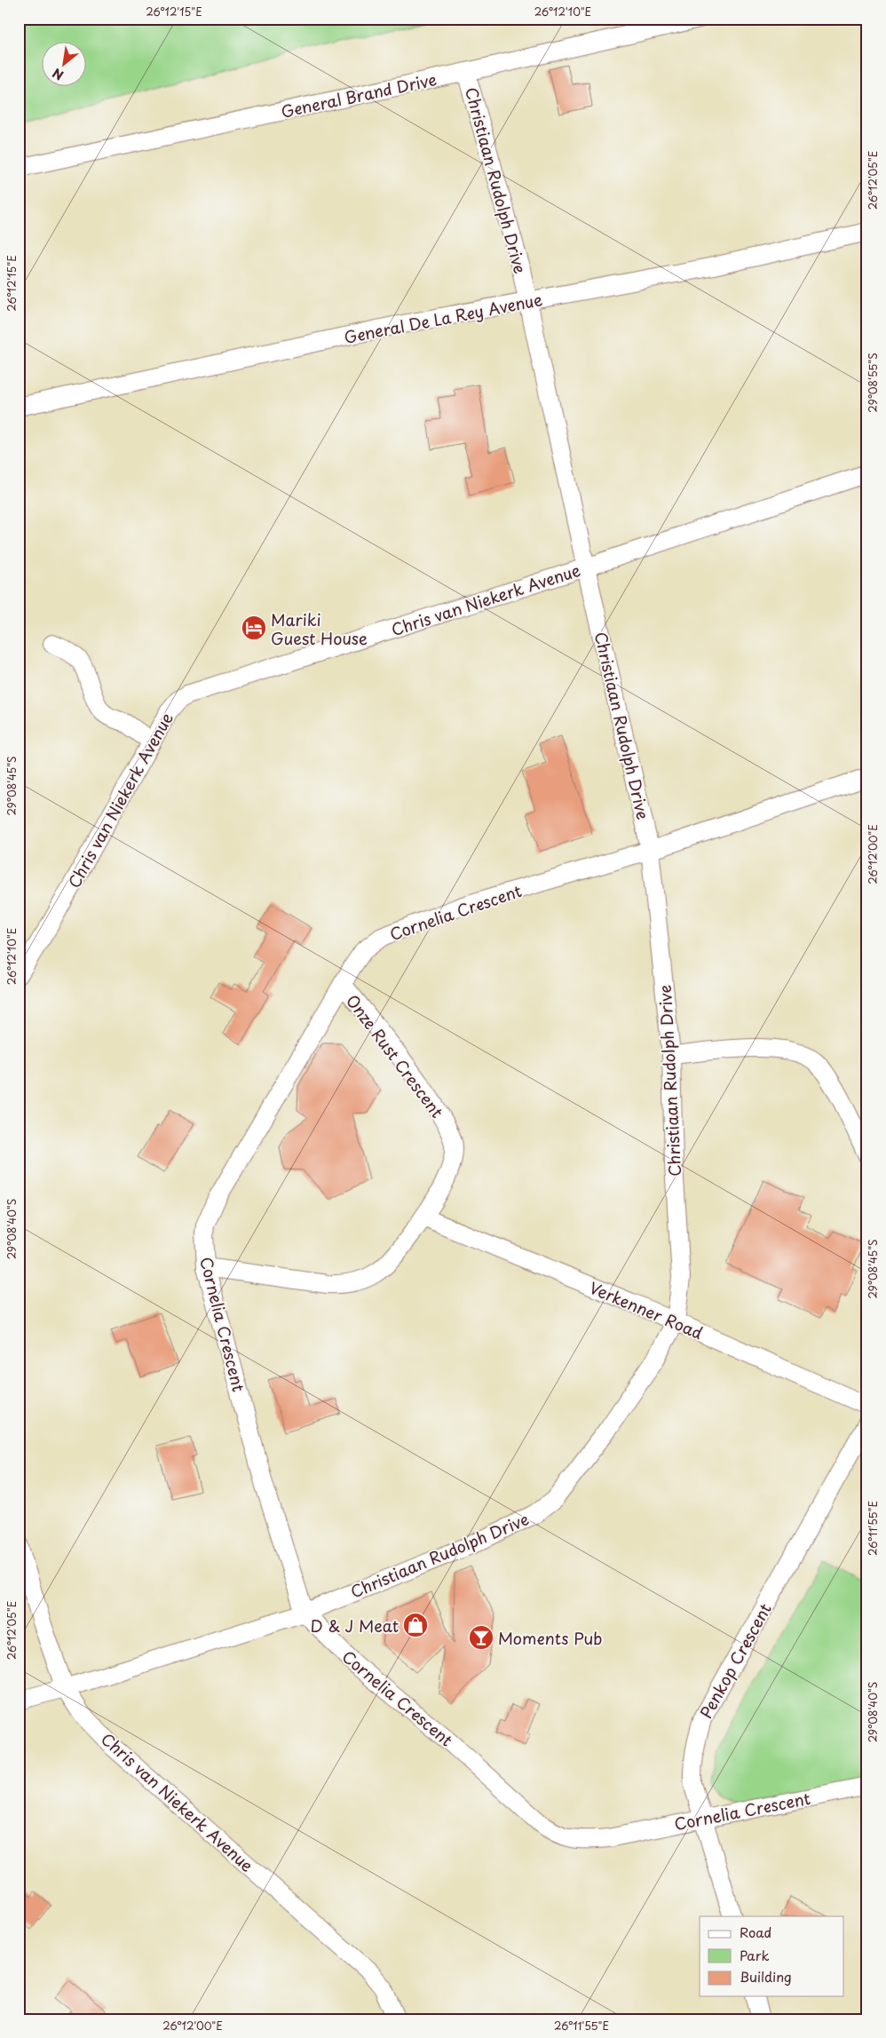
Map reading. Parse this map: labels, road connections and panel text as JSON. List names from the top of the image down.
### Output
{
  "streets": {
    "street": [
      "General Brand Drive",
      "Christiaan Rudolph Drive",
      "General De La Rey Avenue",
      "Chris van Niekerk Avenue",
      "Cornelia Crescent",
      "Onze Rust Crescent",
      "Verkenner Road",
      "Penkop Crescent"
    ]
  },
  "crossings": [
    ["General Brand Drive", "Christiaan Rudolph Drive"],
    ["Christiaan Rudolph Drive", "General De La Rey Avenue"],
    ["Christiaan Rudolph Drive", "Chris van Niekerk Avenue"],
    ["Christiaan Rudolph Drive", "Cornelia Crescent"],
    ["Christiaan Rudolph Drive", "Verkenner Road"],
    ["Cornelia Crescent", "Onze Rust Crescent"],
    ["Cornelia Crescent", "Penkop Crescent"],
    ["Onze Rust Crescent", "Verkenner Road"]
  ],
  "places": {
    "hotel": ["Mariki Guest House"],
    "shop": ["D & J Meat"],
    "bar": ["Moments Pub"]
  },
  "legend": ["Road", "Park", "Building"],
  "north": "bottom left",
  "coordinates": [
    "26°12'15\"E",
    "26°12'10\"E",
    "26°12'05\"E",
    "29°08'55\"S",
    "29°08'45\"S",
    "26°12'00\"E",
    "29°08'40\"S",
    "26°11'55\"E"
  ]
}
